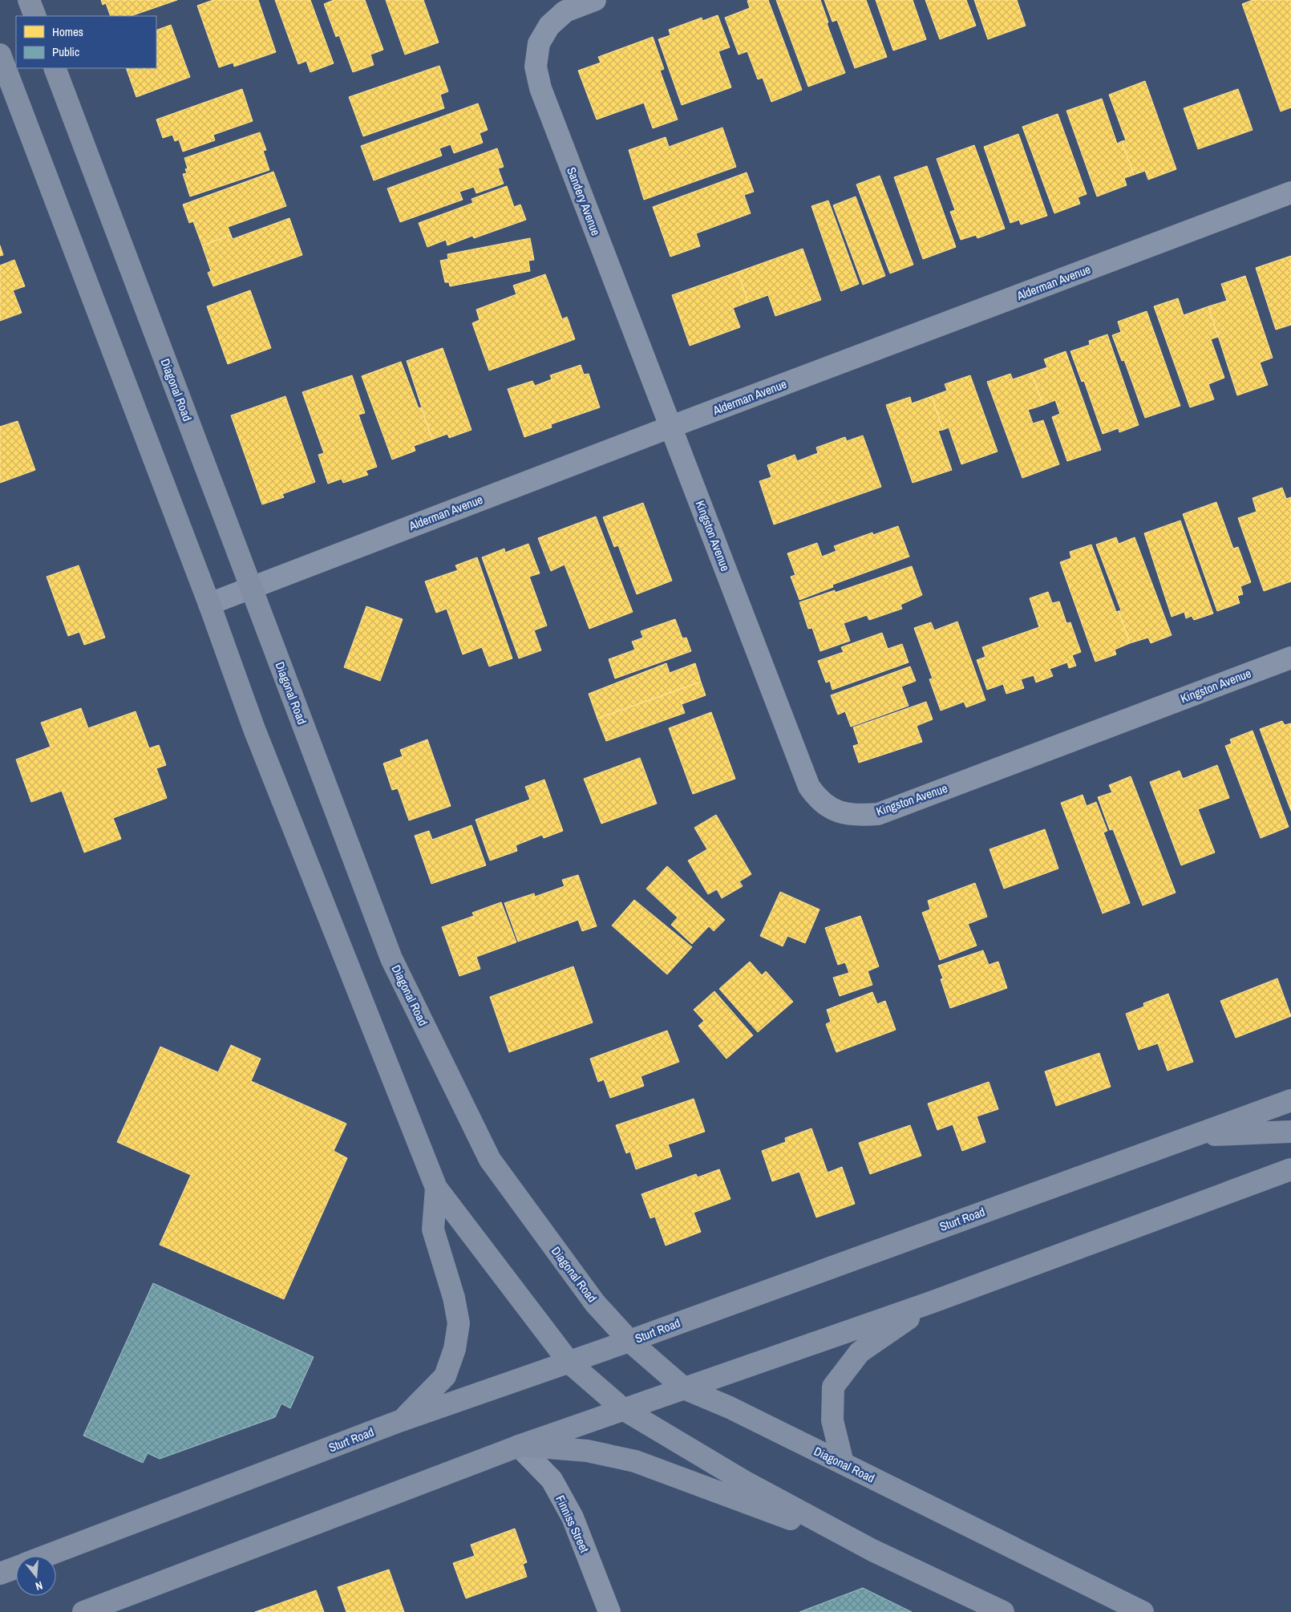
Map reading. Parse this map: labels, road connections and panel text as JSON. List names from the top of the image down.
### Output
{
  "streets": {
    "main road": ["Diagonal Road", "Sturt Road"],
    "street": [
      "Sandery Avenue",
      "Alderman Avenue",
      "Kingston Avenue",
      "Finniss Street"
    ]
  },
  "crossings": [
    ["Sandery Avenue", "Alderman Avenue"],
    ["Sandery Avenue", "Kingston Avenue"],
    ["Alderman Avenue", "Diagonal Road"],
    ["Alderman Avenue", "Kingston Avenue"],
    ["Diagonal Road", "Sturt Road"]
  ],
  "legend": ["Homes", "Public"],
  "north": "bottom"
}
